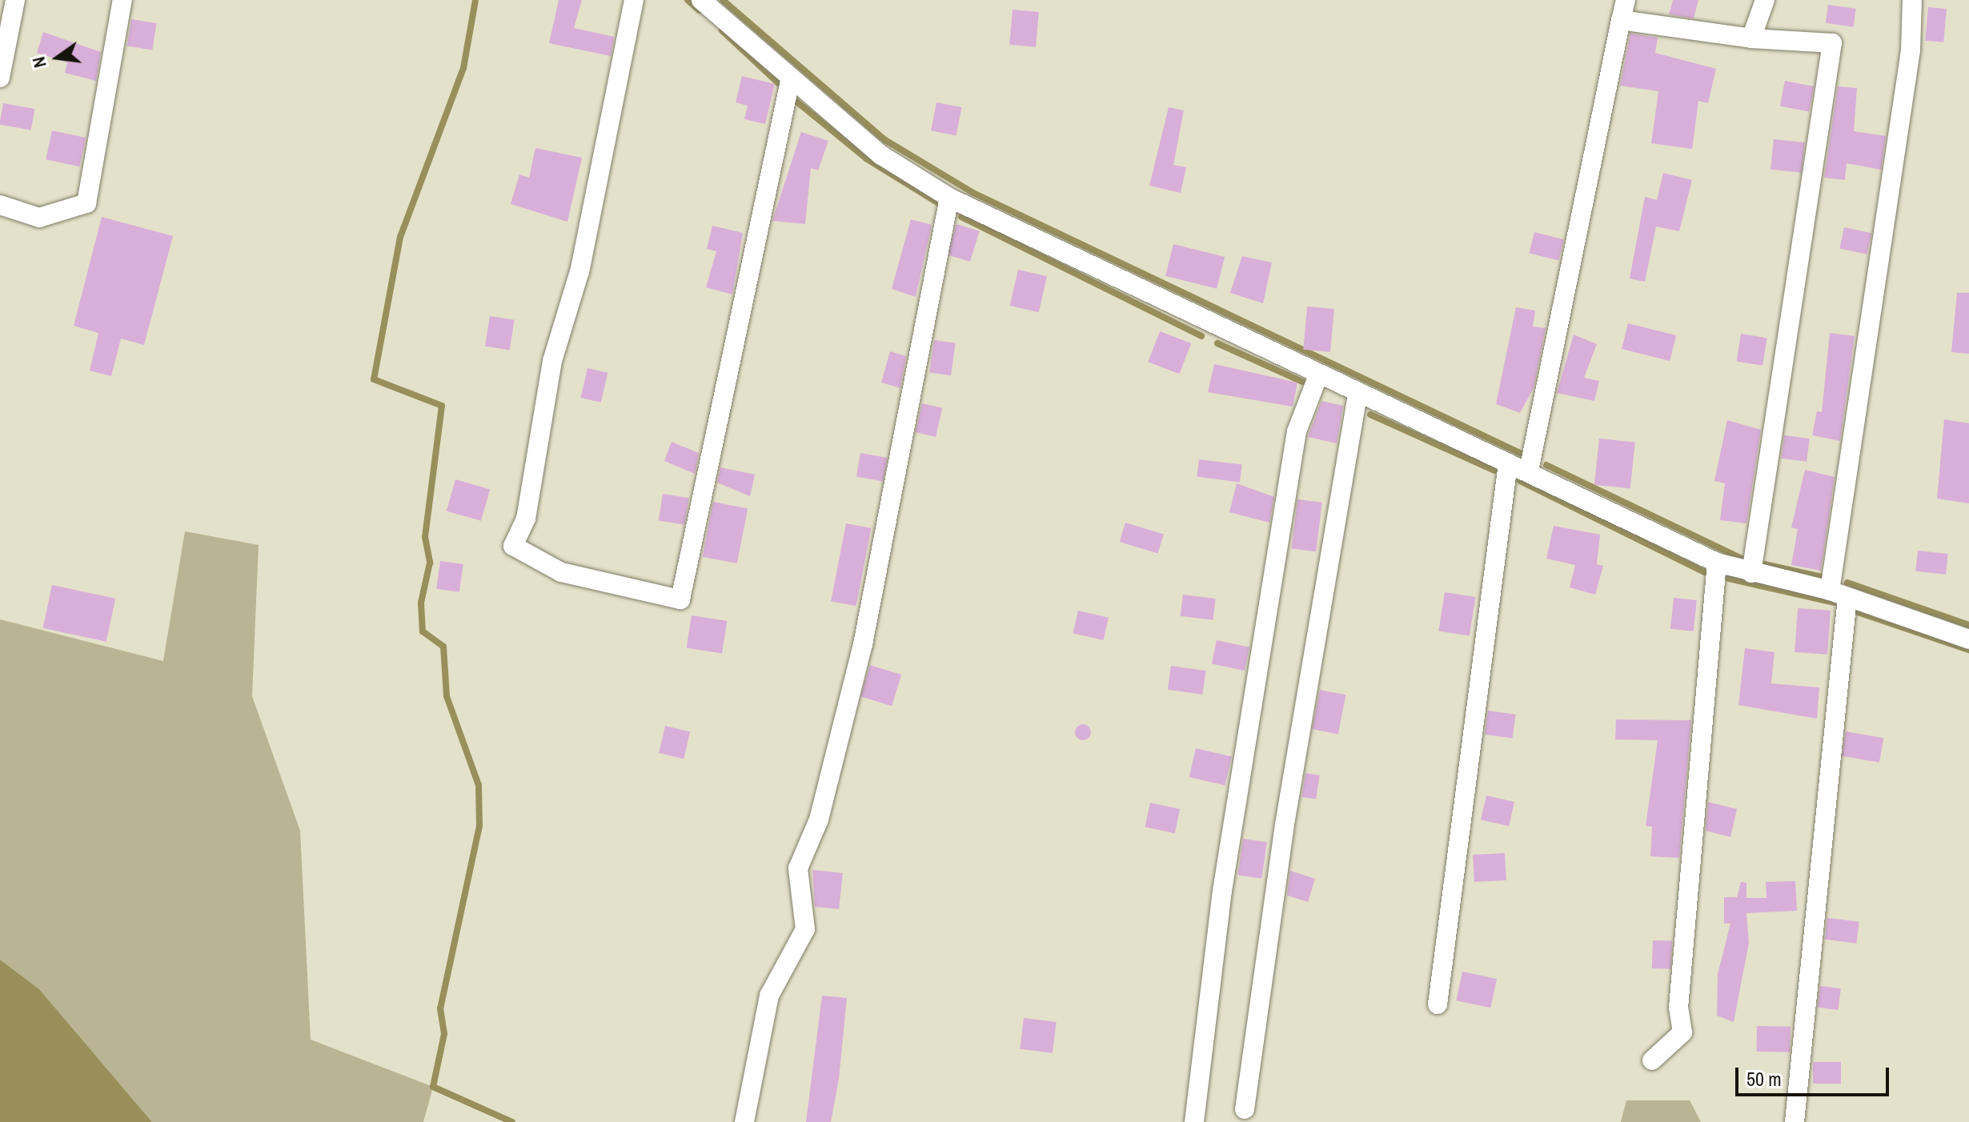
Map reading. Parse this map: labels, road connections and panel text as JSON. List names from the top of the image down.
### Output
{
  "scale_bar": "50 m",
  "north": "left"
}
